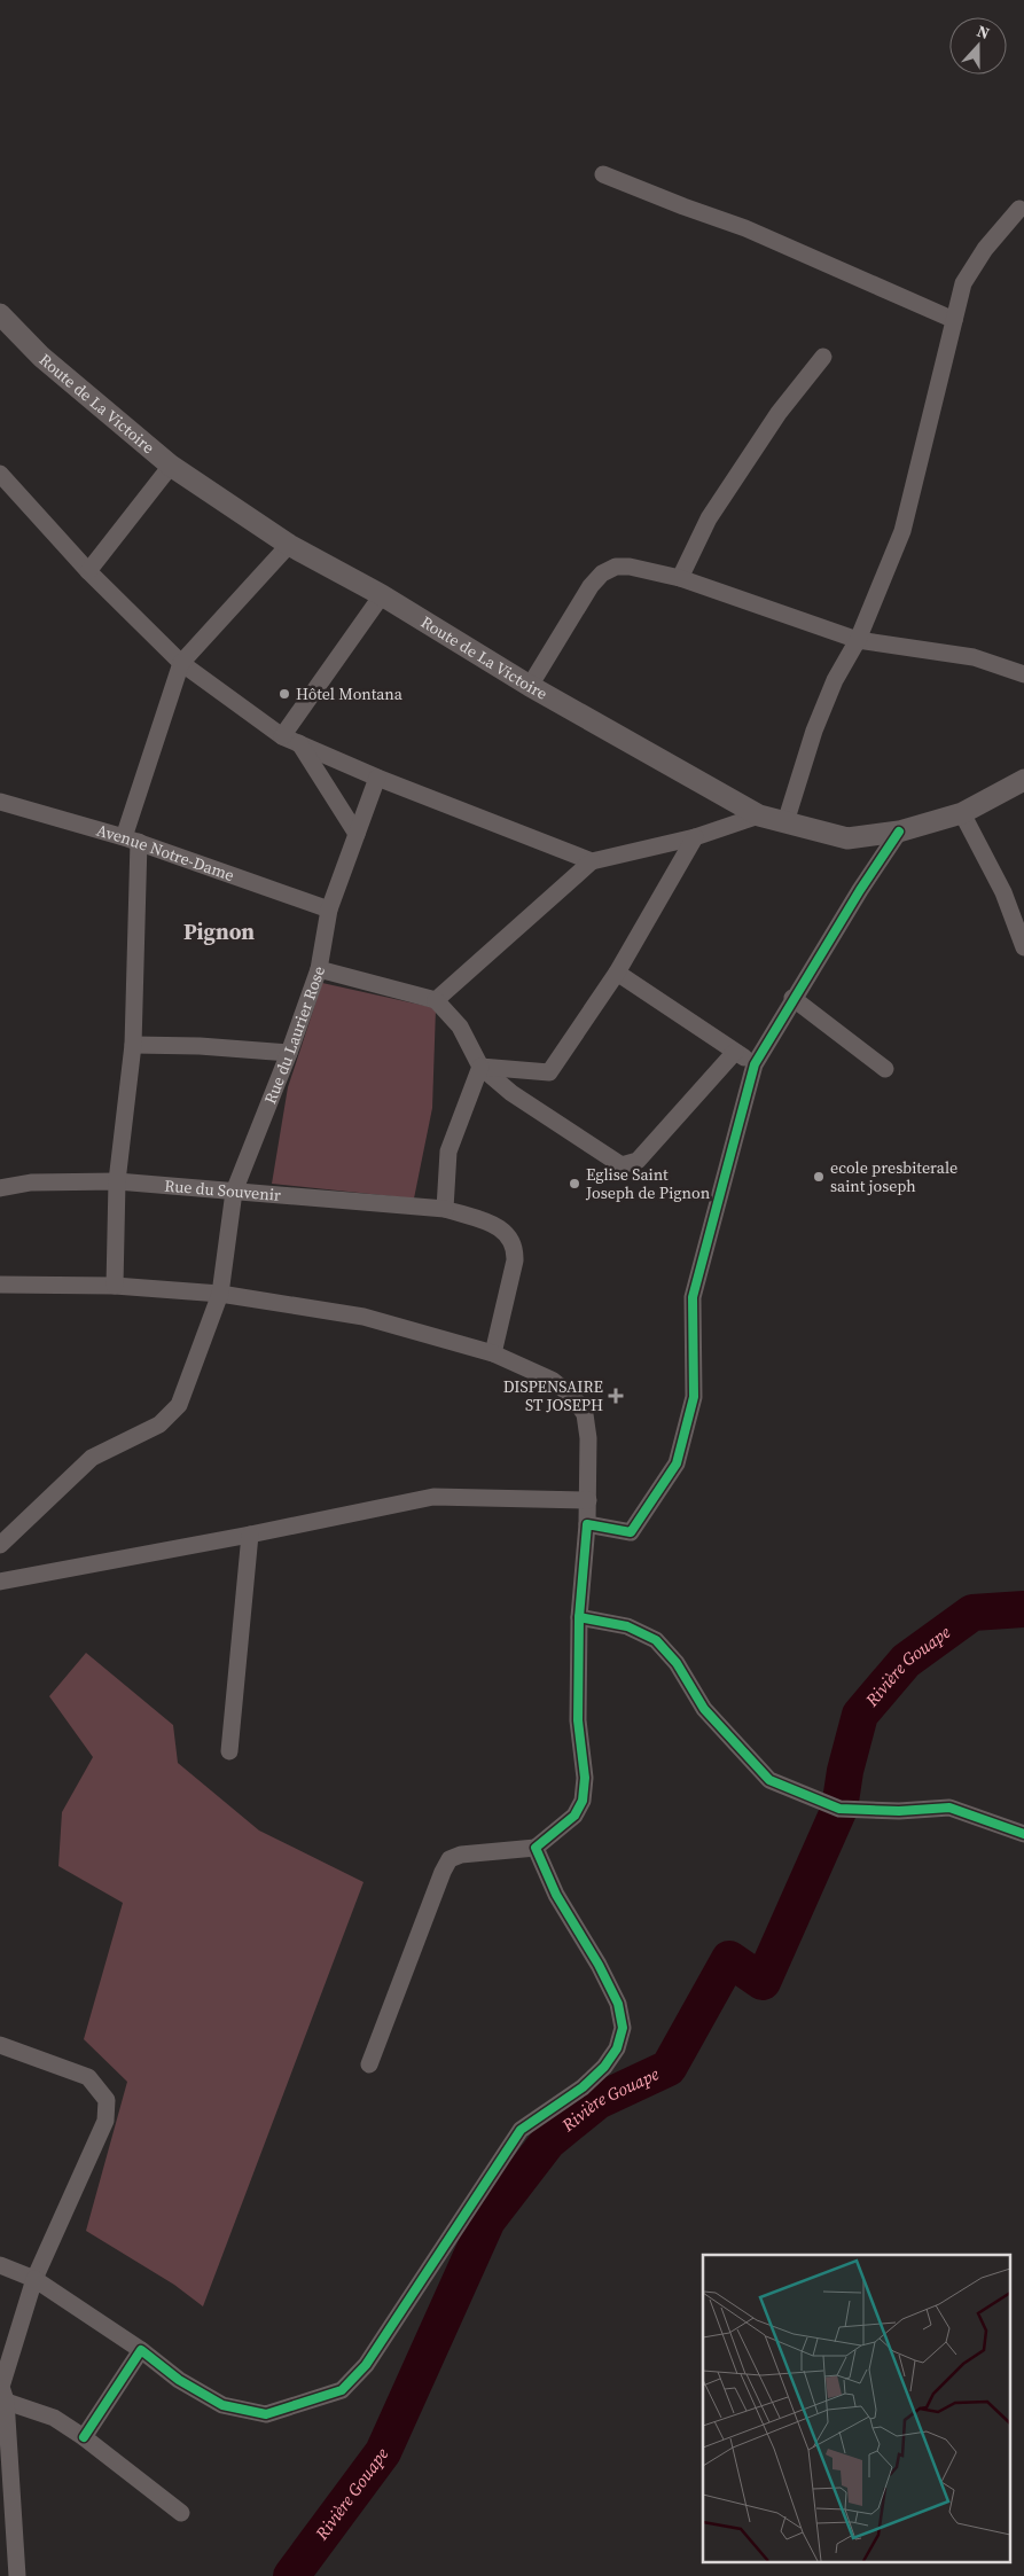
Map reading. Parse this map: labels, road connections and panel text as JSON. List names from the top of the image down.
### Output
{
  "streets": {
    "street": [
      "Route de La Victoire",
      "Avenue Notre-Dame",
      "Rue du Laurier Rose",
      "Rue du Souvenir"
    ]
  },
  "crossings": [
    ["Avenue Notre-Dame", "Rue du Laurier Rose"],
    ["Rue du Laurier Rose", "Rue du Souvenir"]
  ],
  "districts": ["Pignon"],
  "water": ["Rivière Gouape"],
  "places": {
    "other": ["Hôtel Montana", "ecole presbiterale saint joseph", "Eglise Saint Joseph de Pignon"],
    "health": ["DISPENSAIRE ST JOSEPH"]
  },
  "north": "top"
}
